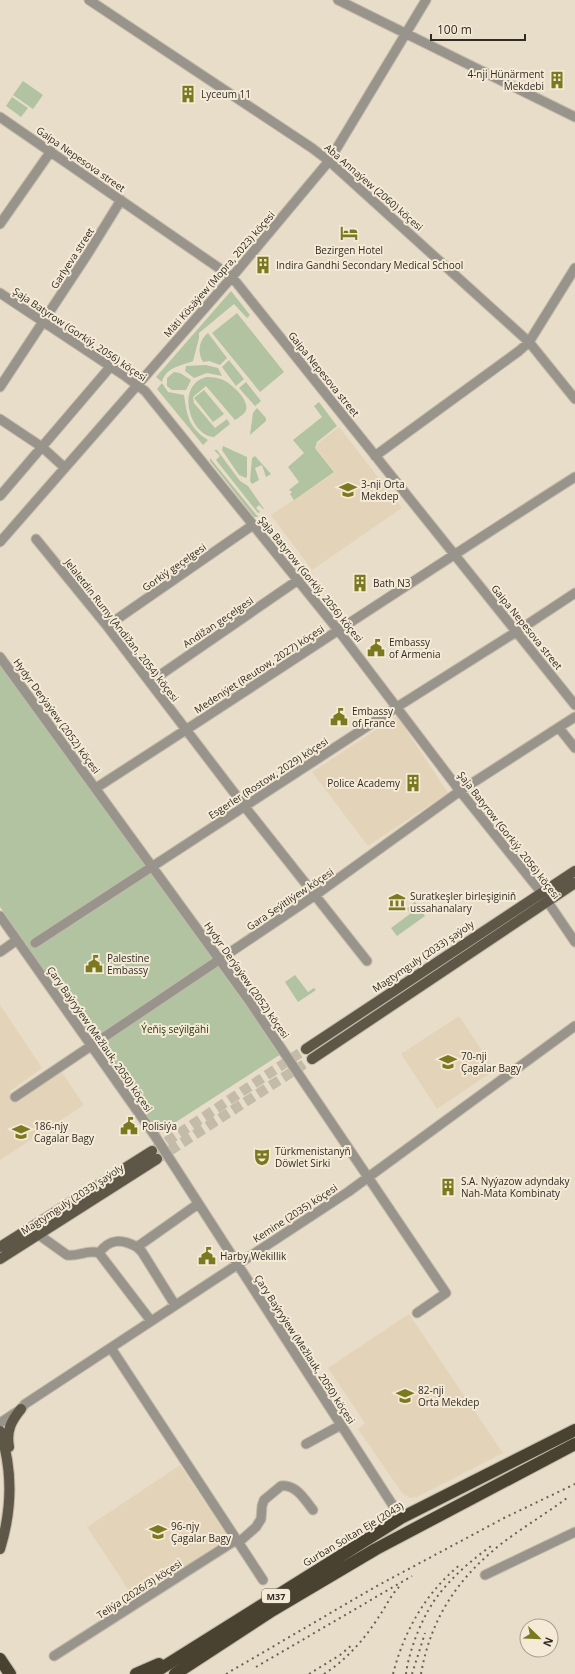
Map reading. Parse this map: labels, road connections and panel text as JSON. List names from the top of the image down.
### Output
{
  "streets": {
    "highway": ["Gurban Soltan Eje (2043)", "M37"],
    "main road": ["Magtymguly (2033) şaýoly"],
    "street": [
      "Gaipa Nepesova street",
      "Aba Annaýew (2060) köçesi",
      "Garlyeva street",
      "Mäti Kösäýew (Mopra, 2023) köçesi",
      "Şaja Batyrow (Gorkiý, 2056) köçesi",
      "Gorkiý geçelgesi",
      "Andižan geçelgesi",
      "Jelaletdin Rumy (Andižan, 2054) köçesi",
      "Medeniýet (Reutow, 2027) köçesi",
      "Hydyr Derýaýew (2052) köçesi",
      "Esgerler (Rostow, 2029) köçesi",
      "Gara Seýitliýew köçesi",
      "Çary Baýryýew (Mežlauk, 2050) köçesi",
      "Kemine (2035) köçesi",
      "Teliýa (2026/3) köçesi"
    ]
  },
  "crossings": [
    ["Gaipa Nepesova street", "Garlyeva street"],
    ["Gaipa Nepesova street", "Mäti Kösäýew (Mopra, 2023) köçesi"],
    ["Gaipa Nepesova street", "Medeniýet (Reutow, 2027) köçesi"],
    ["Gaipa Nepesova street", "Esgerler (Rostow, 2029) köçesi"],
    ["Aba Annaýew (2060) köçesi", "Mäti Kösäýew (Mopra, 2023) köçesi"],
    ["Garlyeva street", "Şaja Batyrow (Gorkiý, 2056) köçesi"],
    ["Mäti Kösäýew (Mopra, 2023) köçesi", "Şaja Batyrow (Gorkiý, 2056) köçesi"],
    ["Şaja Batyrow (Gorkiý, 2056) köçesi", "Gorkiý geçelgesi"],
    ["Şaja Batyrow (Gorkiý, 2056) köçesi", "Andižan geçelgesi"],
    ["Şaja Batyrow (Gorkiý, 2056) köçesi", "Medeniýet (Reutow, 2027) köçesi"],
    ["Şaja Batyrow (Gorkiý, 2056) köçesi", "Esgerler (Rostow, 2029) köçesi"],
    ["Şaja Batyrow (Gorkiý, 2056) köçesi", "Gara Seýitliýew köçesi"],
    ["Şaja Batyrow (Gorkiý, 2056) köçesi", "Magtymguly (2033) şaýoly"],
    ["Gorkiý geçelgesi", "Jelaletdin Rumy (Andižan, 2054) köçesi"],
    ["Andižan geçelgesi", "Jelaletdin Rumy (Andižan, 2054) köçesi"],
    ["Jelaletdin Rumy (Andižan, 2054) köçesi", "Medeniýet (Reutow, 2027) köçesi"],
    ["Jelaletdin Rumy (Andižan, 2054) köçesi", "Esgerler (Rostow, 2029) köçesi"],
    ["Jelaletdin Rumy (Andižan, 2054) köçesi", "Gara Seýitliýew köçesi"],
    ["Medeniýet (Reutow, 2027) köçesi", "Hydyr Derýaýew (2052) köçesi"],
    ["Hydyr Derýaýew (2052) köçesi", "Esgerler (Rostow, 2029) köçesi"],
    ["Hydyr Derýaýew (2052) köçesi", "Gara Seýitliýew köçesi"],
    ["Hydyr Derýaýew (2052) köçesi", "Kemine (2035) köçesi"],
    ["Gara Seýitliýew köçesi", "Çary Baýryýew (Mežlauk, 2050) köçesi"],
    ["Çary Baýryýew (Mežlauk, 2050) köçesi", "Kemine (2035) köçesi"],
    ["Çary Baýryýew (Mežlauk, 2050) köçesi", "Gurban Soltan Eje (2043)"]
  ],
  "parks": ["Ýeňiş seýilgähi"],
  "places": {
    "building": [
      "4-nji Hünärment Mekdebi",
      "Lyceum 11",
      "Indira Gandhi Secondary Medical School",
      "Bath N3",
      "Police Academy",
      "S.A. Nyýazow adyndaky Nah-Mata Kombinaty"
    ],
    "hotel": ["Bezirgen Hotel"],
    "school or university": [
      "3-nji Orta Mekdep",
      "70-nji Çagalar Bagy",
      "186-njy Cagalar Bagy",
      "82-nji Orta Mekdep",
      "96-njy Çagalar Bagy"
    ],
    "public building": [
      "Embassy of Armenia",
      "Embassy of France",
      "Palestine Embassy",
      "Polisiýa",
      "Harby Wekillik"
    ],
    "museum": ["Suratkeşler birleşiginiň ussahanalary"],
    "theatre": ["Türkmenistanyň Döwlet Sirki"]
  },
  "scale_bar": "100 m",
  "north": "bottom right"
}
